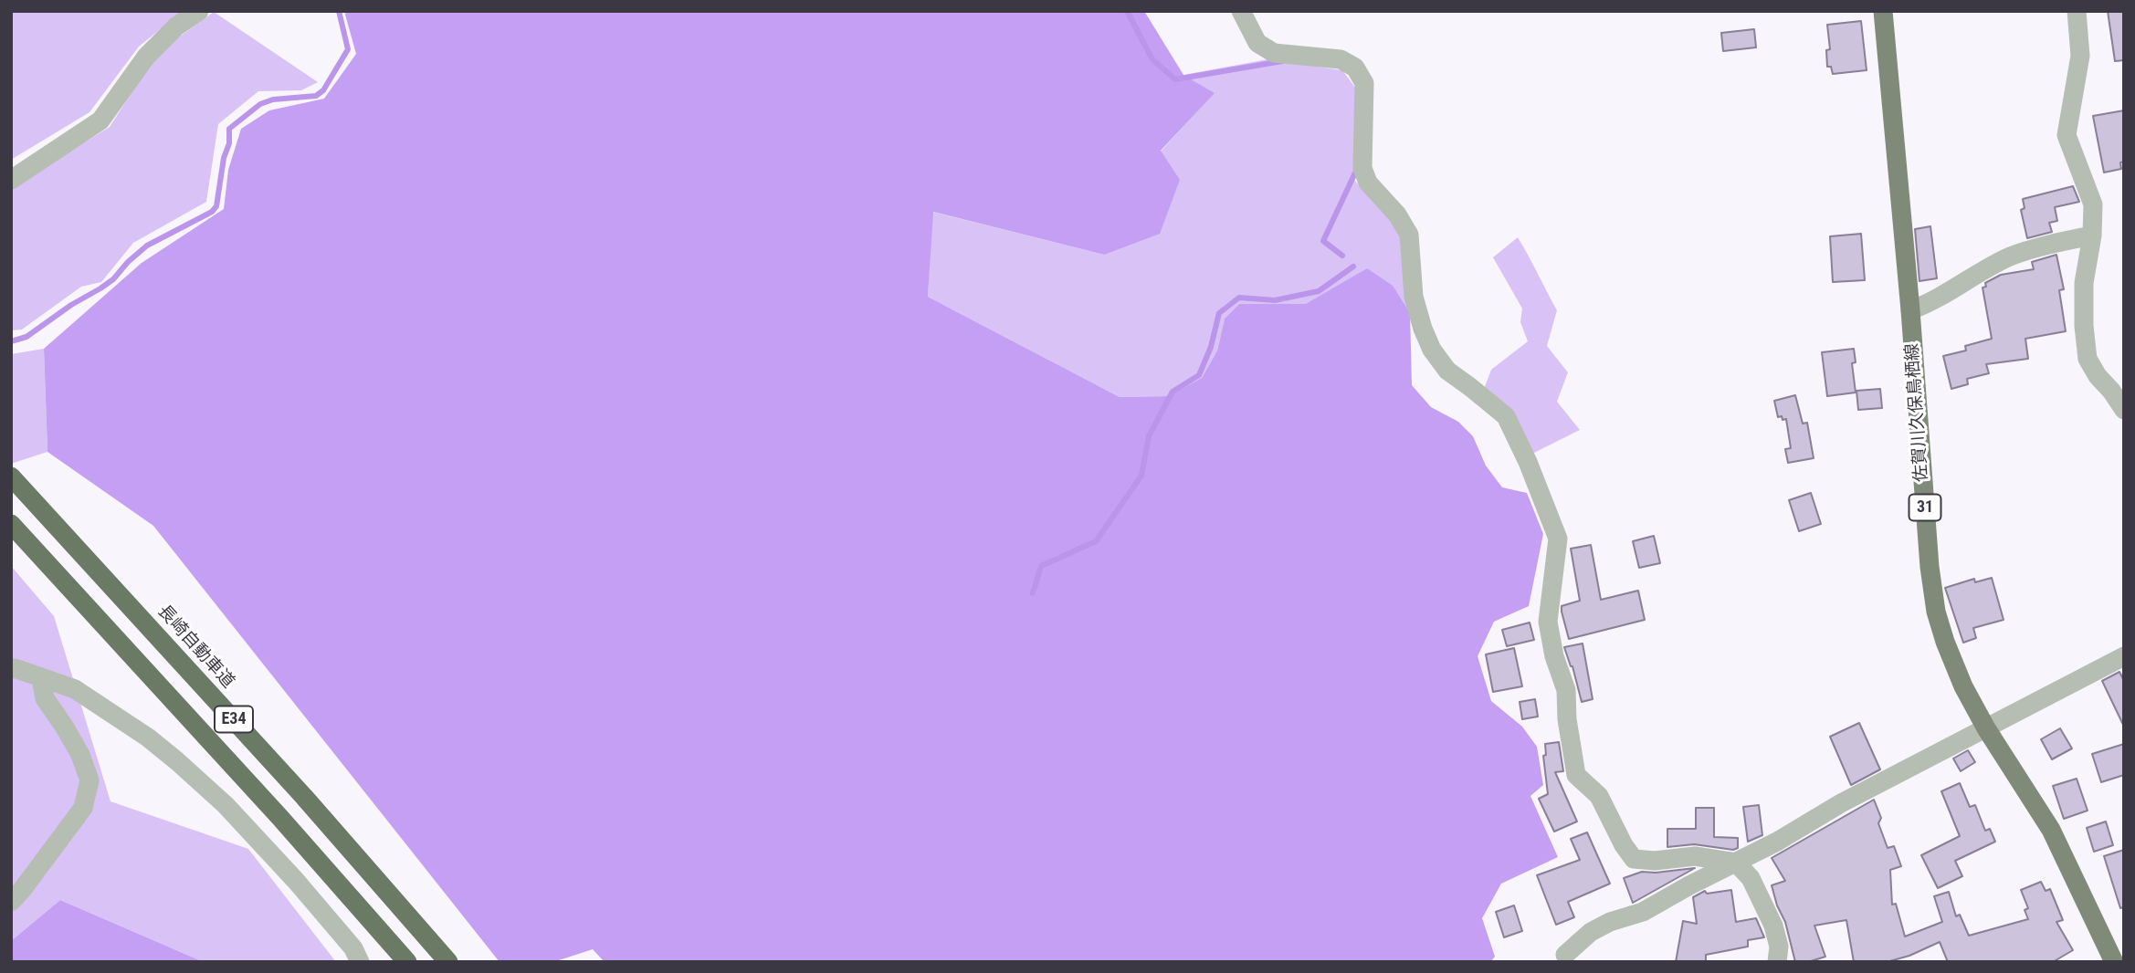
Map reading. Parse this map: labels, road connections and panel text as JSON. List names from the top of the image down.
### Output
{
  "streets": {
    "highway": ["長崎自動車道", "E34"],
    "main road": ["佐賀川久保鳥栖線", "31"]
  }
}
